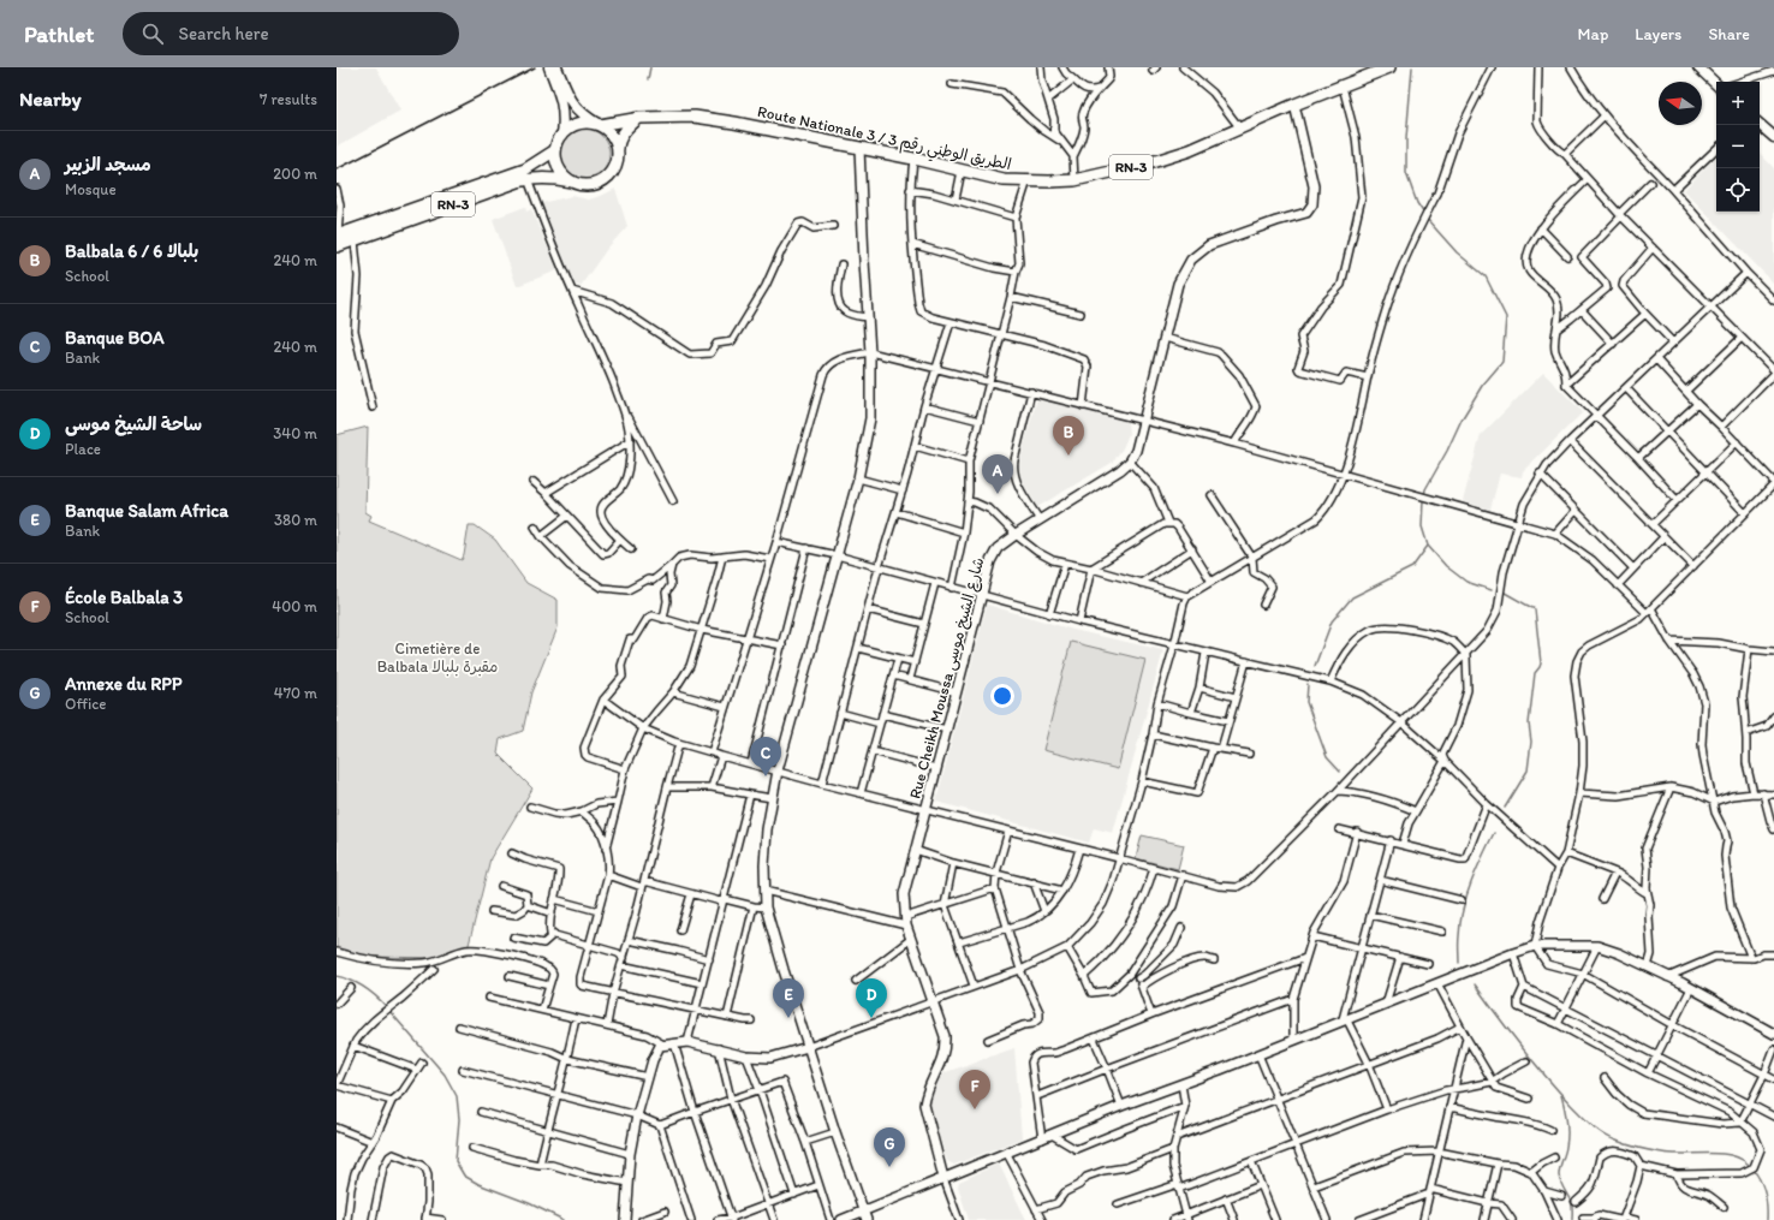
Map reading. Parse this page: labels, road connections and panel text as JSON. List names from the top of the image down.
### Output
{
  "streets": {
    "highway": ["Route Nationale 3 / الطريق الوطني رقم 3", "RN-3"],
    "street": ["Rue Cheikh Moussa شارع الشيخ موسى"]
  },
  "crossings": [
    ["Route Nationale 3 / الطريق الوطني رقم 3", "RN-3"]
  ],
  "parks": ["Cimetière de Balbala مقبرة بلبالا"],
  "north": "left",
  "page": {
    "header": "Pathlet",
    "search": "Search here",
    "nav": ["Map", "Layers", "Share"],
    "heading": ["Nearby", "7 results"],
    "map_buttons": ["+", "−"],
    "list": [
      {
        "mark": "A",
        "name": "مسجد الزبير",
        "note": "Mosque",
        "value": "200 m"
      },
      {
        "mark": "B",
        "name": "Balbala 6 / بلبالا 6",
        "note": "School",
        "value": "240 m"
      },
      {
        "mark": "C",
        "name": "Banque BOA",
        "note": "Bank",
        "value": "240 m"
      },
      {
        "mark": "D",
        "name": "ساحة الشيخ موسى",
        "note": "Place",
        "value": "340 m"
      },
      {
        "mark": "E",
        "name": "Banque Salam Africa",
        "note": "Bank",
        "value": "380 m"
      },
      {
        "mark": "F",
        "name": "École Balbala 3",
        "note": "School",
        "value": "400 m"
      },
      {
        "mark": "G",
        "name": "Annexe du RPP",
        "note": "Office",
        "value": "470 m"
      }
    ],
    "pins": [
      "B",
      "A",
      "C",
      "D",
      "E",
      "F",
      "G"
    ]
  }
}
